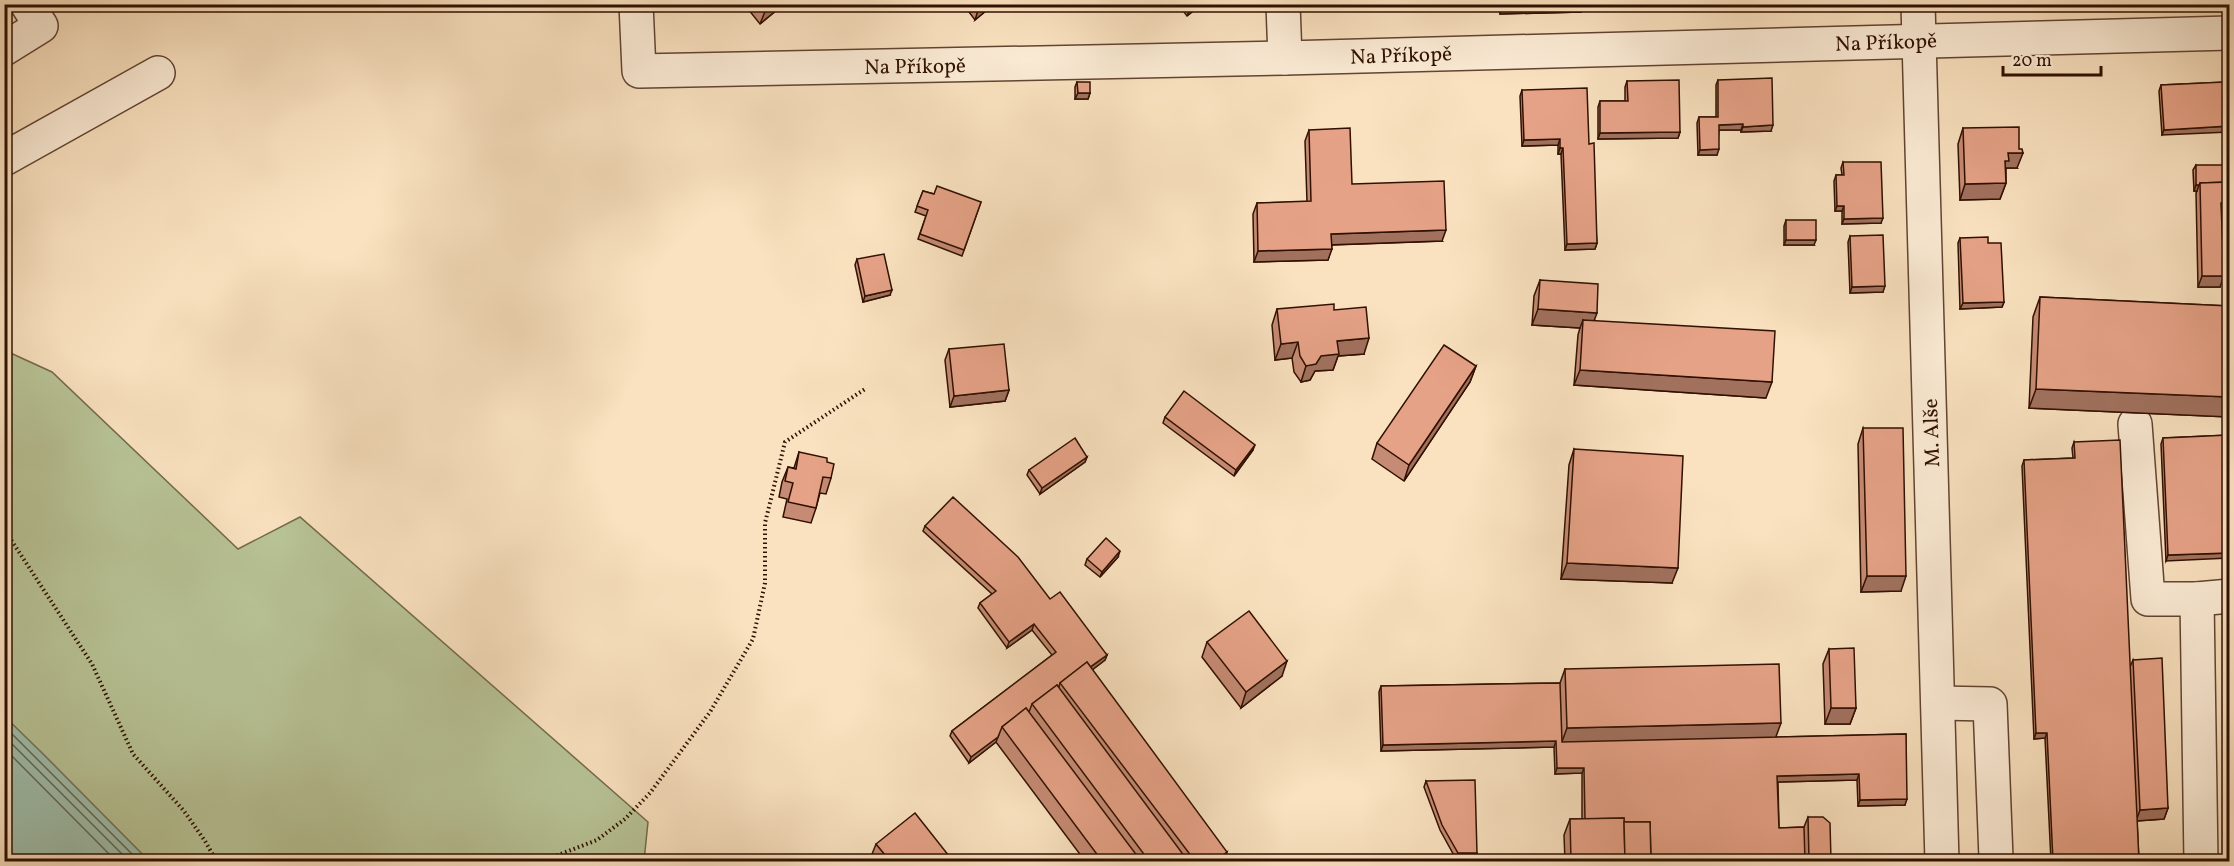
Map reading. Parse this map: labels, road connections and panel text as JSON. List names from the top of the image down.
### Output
{
  "streets": {
    "street": ["Na Příkopě", "M. Alše"]
  },
  "crossings": [
    ["Na Příkopě", "M. Alše"]
  ],
  "scale_bar": "20 m"
}
